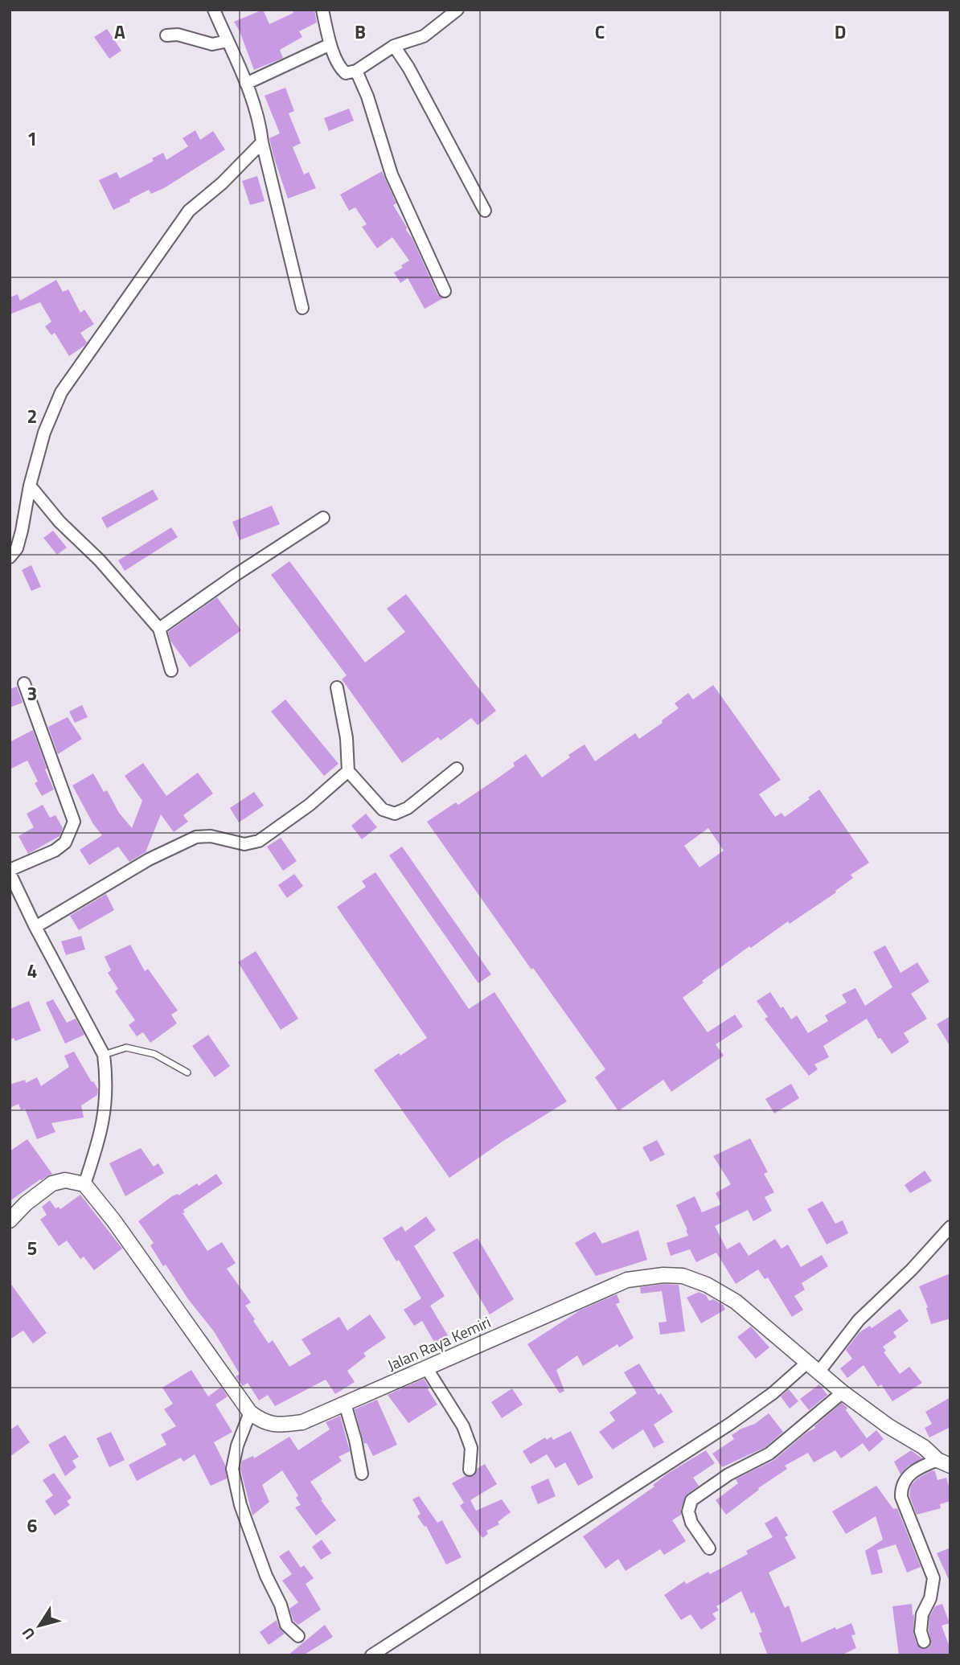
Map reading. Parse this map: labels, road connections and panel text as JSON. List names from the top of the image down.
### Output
{
  "streets": {
    "street": ["Jalan Raya Kemiri"]
  },
  "north": "bottom left",
  "grid": {
    "columns": [
      "A",
      "B",
      "C",
      "D"
    ],
    "rows": [
      "1",
      "2",
      "3",
      "4",
      "5",
      "6"
    ]
  }
}
